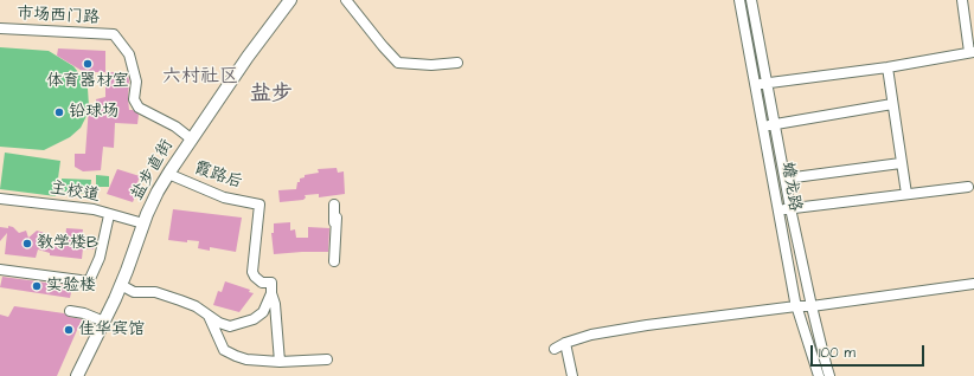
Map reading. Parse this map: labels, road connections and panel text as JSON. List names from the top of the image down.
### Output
{
  "streets": {
    "main road": ["盐步直街"],
    "street": [
      "市场西门路",
      "霞路后",
      "蟾龙路",
      "主校道"
    ]
  },
  "crossings": [
    ["市场西门路", "盐步直街"],
    ["盐步直街", "霞路后"],
    ["盐步直街", "主校道"]
  ],
  "districts": ["六村社区", "盐步"],
  "places": [
    "体育器材室",
    "铅球场",
    "教学楼B",
    "实验楼",
    "佳华宾馆"
  ],
  "scale_bar": "100 m"
}
